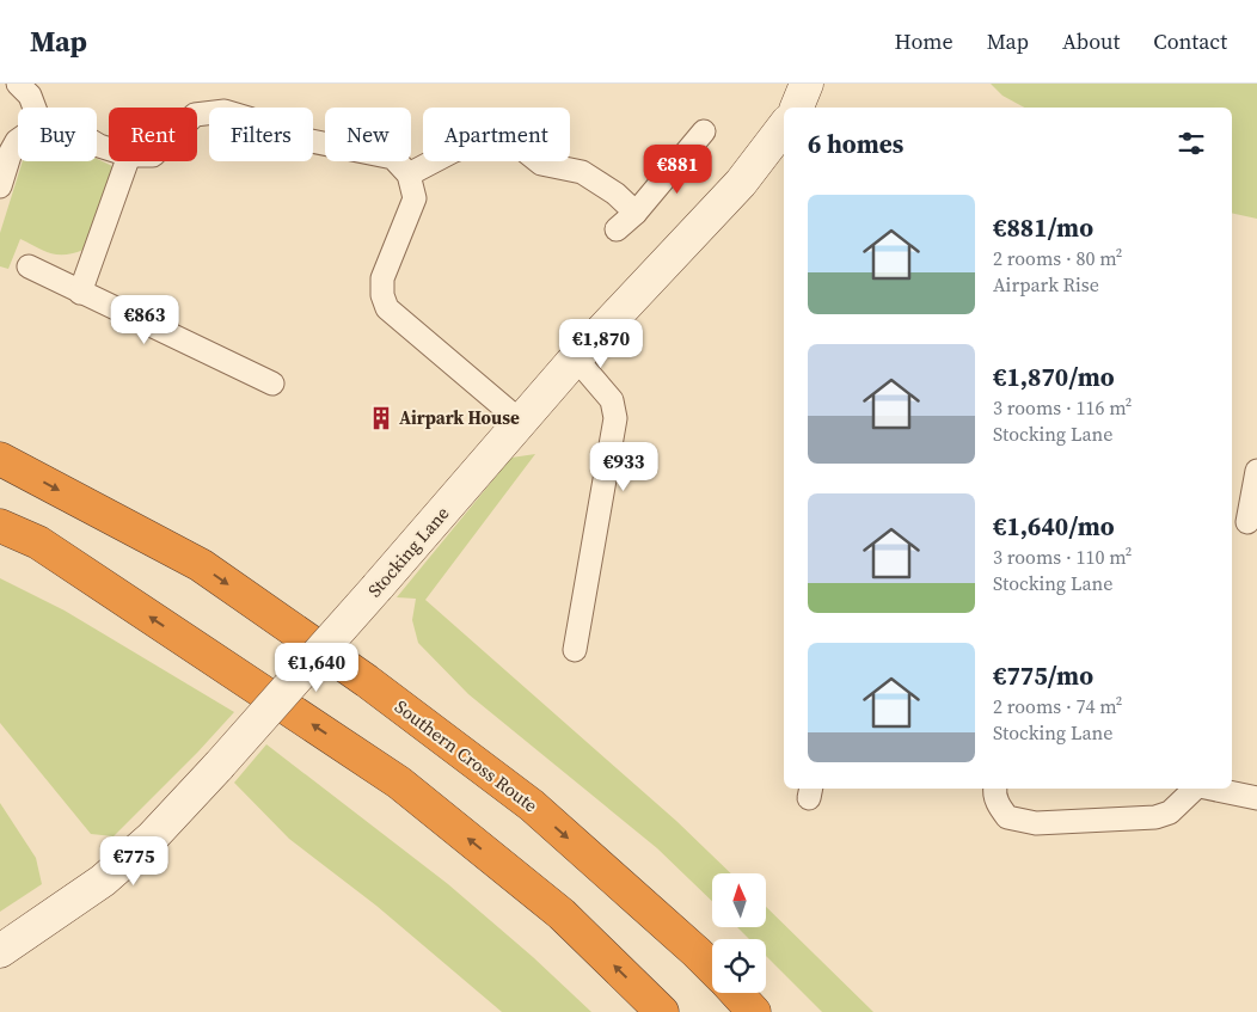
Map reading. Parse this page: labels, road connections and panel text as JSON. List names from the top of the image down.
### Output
{
  "streets": {
    "highway": ["Southern Cross Route"],
    "main road": ["Stocking Lane"]
  },
  "places": {
    "building": ["Airpark House"]
  },
  "north": "top",
  "page": {
    "header": "Map",
    "nav": [
      "Home",
      "Map",
      "About",
      "Contact"
    ],
    "chip": [
      "Buy",
      "Rent",
      "Filters",
      "New",
      "Apartment"
    ],
    "heading": "6 homes",
    "price": [
      "€881",
      "€863",
      "€1,870",
      "€933",
      "€1,640",
      "€775"
    ],
    "list": [
      {
        "name": "€881/mo",
        "note": "2 rooms · 80 m² · Airpark Rise"
      },
      {
        "name": "€1,870/mo",
        "note": "3 rooms · 116 m² · Stocking Lane"
      },
      {
        "name": "€1,640/mo",
        "note": "3 rooms · 110 m² · Stocking Lane"
      },
      {
        "name": "€775/mo",
        "note": "2 rooms · 74 m² · Stocking Lane"
      }
    ]
  }
}
